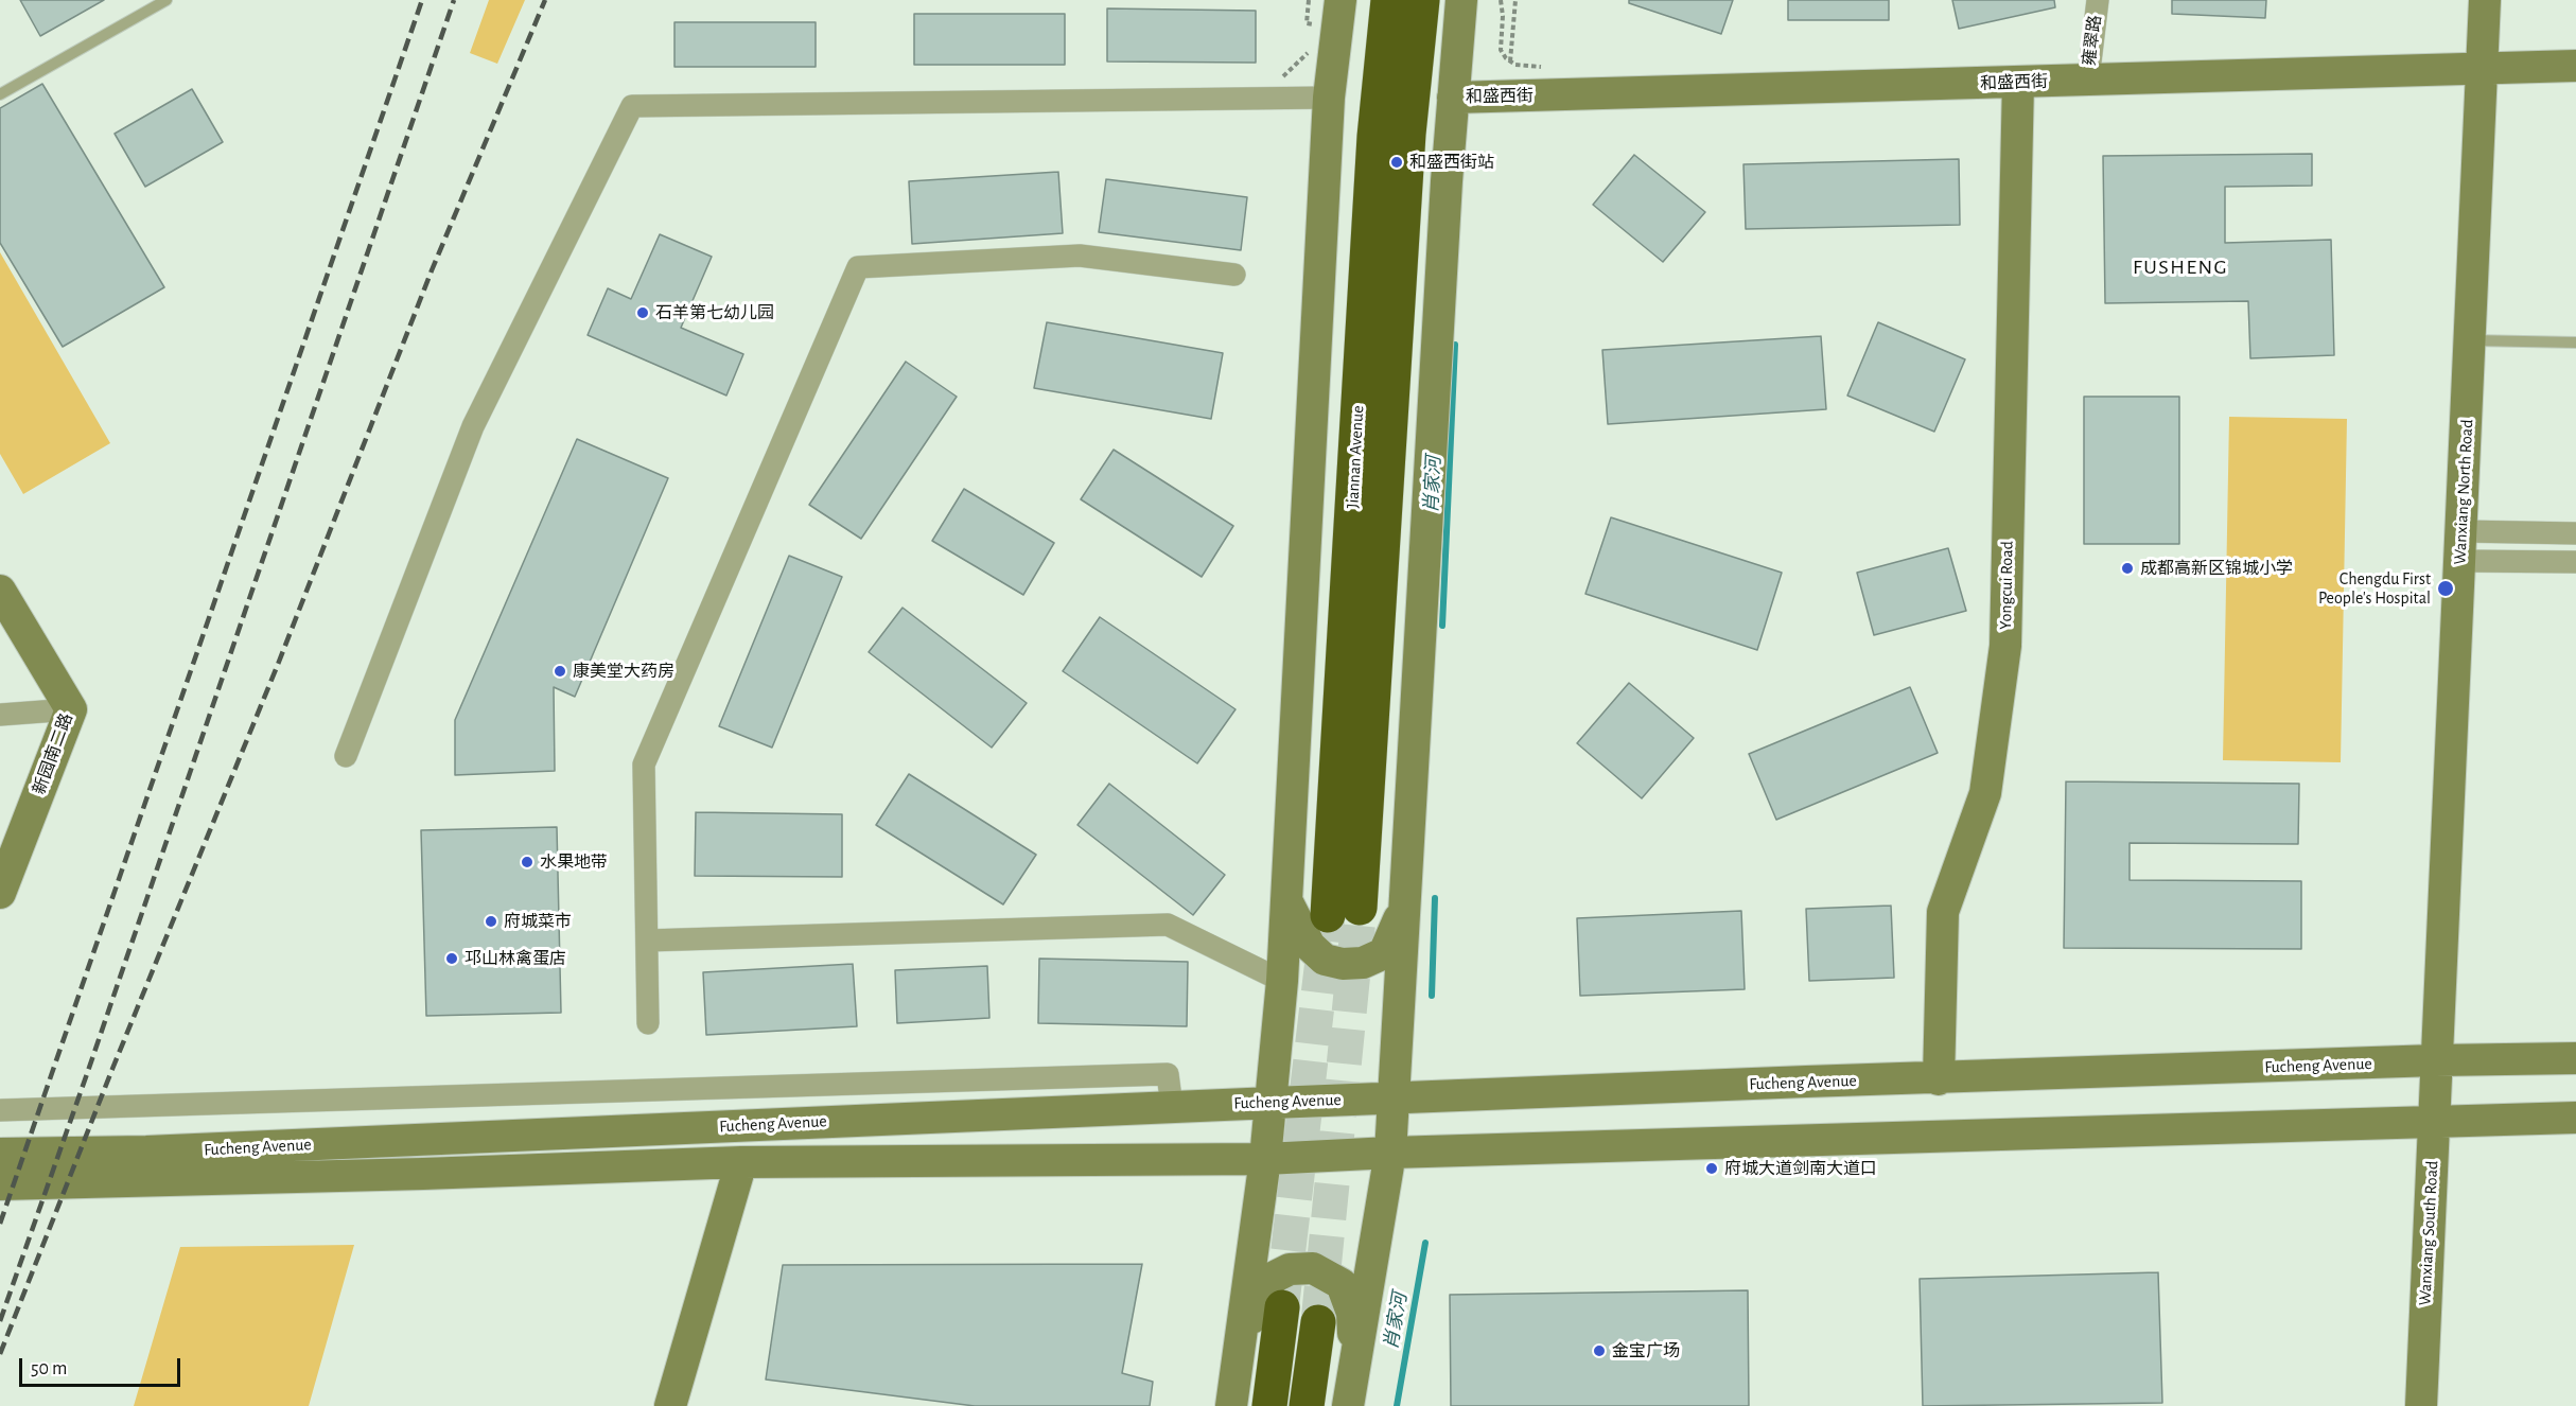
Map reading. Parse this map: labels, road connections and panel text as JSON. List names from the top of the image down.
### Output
{
  "streets": {
    "highway": ["Jiannan Avenue"],
    "main road": [
      "和盛西街",
      "Wanxiang North Road",
      "Yongcui Road",
      "新园南二路",
      "Fucheng Avenue",
      "Wanxiang South Road"
    ],
    "street": ["雍翠路"]
  },
  "crossings": [
    ["雍翠路", "和盛西街"],
    ["和盛西街", "Wanxiang North Road"],
    ["和盛西街", "Yongcui Road"],
    ["Wanxiang North Road", "Fucheng Avenue"],
    ["Wanxiang North Road", "Wanxiang South Road"],
    ["Yongcui Road", "Fucheng Avenue"],
    ["Fucheng Avenue", "Wanxiang South Road"]
  ],
  "districts": ["FUSHENG"],
  "water": ["肖家河"],
  "places": [
    "和盛西街站",
    "石羊第七幼儿园",
    "成都高新区锦城小学",
    "Chengdu First People's Hospital",
    "康美堂大药房",
    "水果地带",
    "府城菜市",
    "邛山林禽蛋店",
    "府城大道剑南大道口",
    "金宝广场"
  ],
  "scale_bar": "50 m"
}
